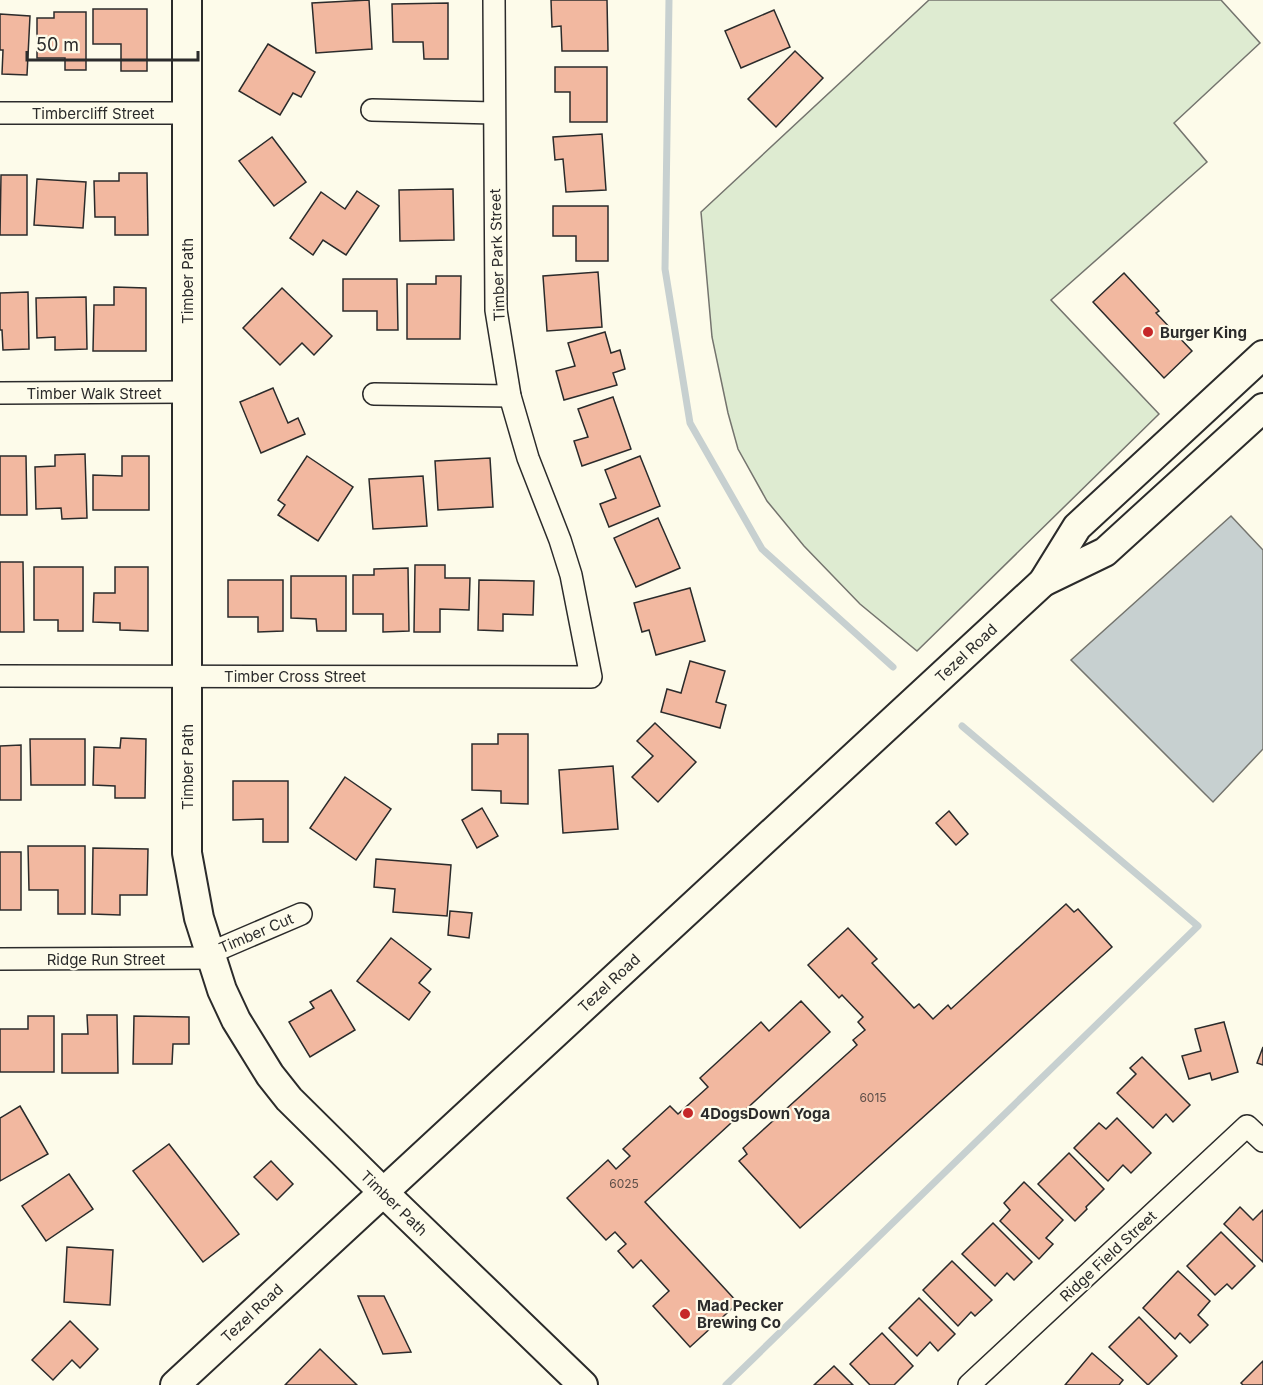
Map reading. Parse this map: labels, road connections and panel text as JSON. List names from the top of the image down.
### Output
{
  "streets": {
    "main road": ["Timber Path", "Tezel Road"],
    "street": [
      "Timbercliff Street",
      "Timber Park Street",
      "Timber Walk Street",
      "Timber Cross Street",
      "Timber Cut",
      "Ridge Run Street",
      "Ridge Field Street"
    ]
  },
  "crossings": [
    ["Timbercliff Street", "Timber Path"],
    ["Timber Park Street", "Timber Cross Street"],
    ["Timber Path", "Timber Walk Street"],
    ["Timber Path", "Tezel Road"],
    ["Timber Path", "Timber Cross Street"],
    ["Timber Path", "Timber Cut"],
    ["Timber Path", "Ridge Run Street"],
    ["Timber Cut", "Ridge Run Street"]
  ],
  "places": ["Burger King", "4DogsDown Yoga", "Mad Pecker Brewing Co"],
  "house_numbers": ["6015", "6025"],
  "scale_bar": "50 m"
}
